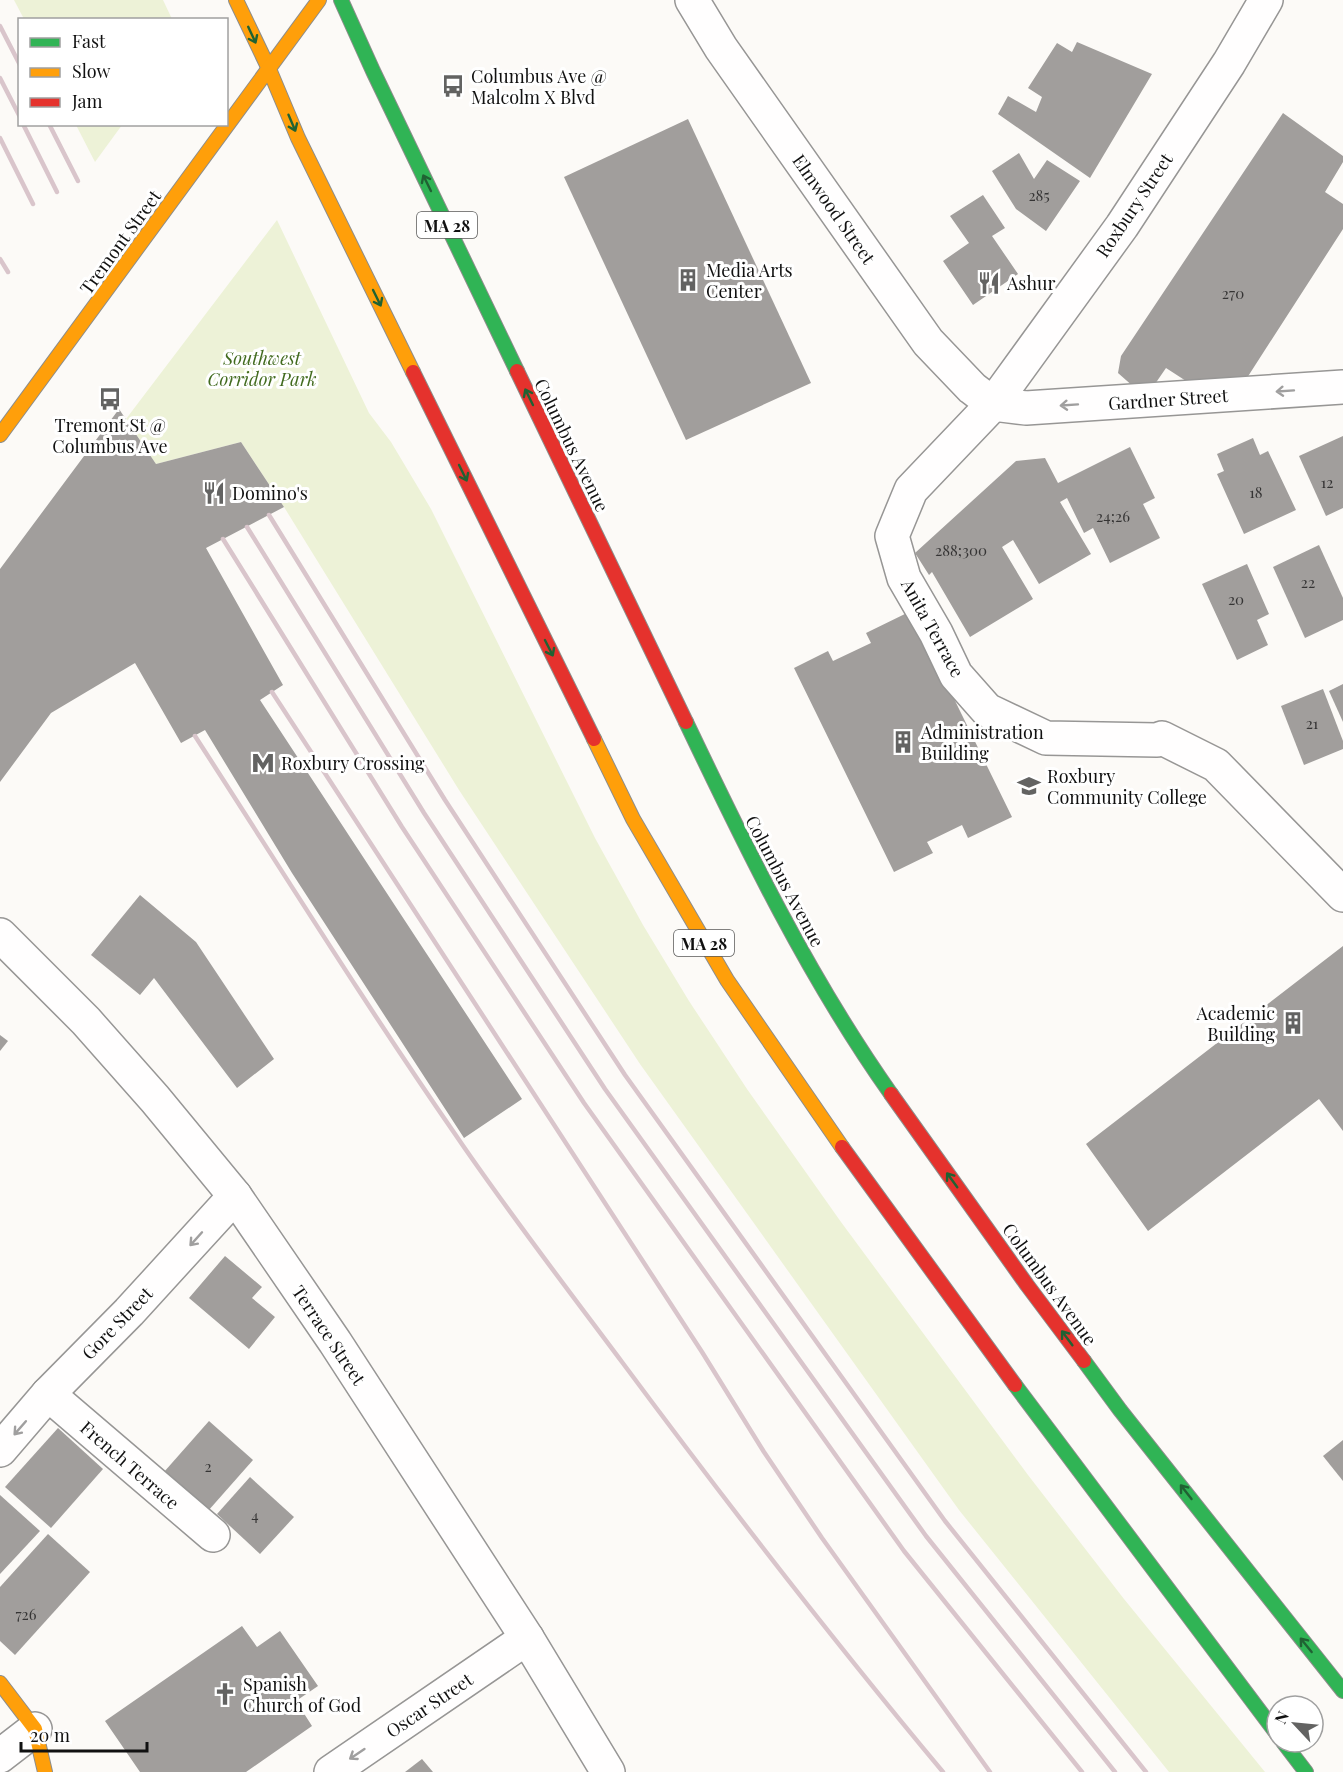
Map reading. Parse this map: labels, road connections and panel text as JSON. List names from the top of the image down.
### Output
{
  "streets": {
    "main road": ["MA 28", "Tremont Street", "Columbus Avenue"],
    "street": [
      "Roxbury Street",
      "Elmwood Street",
      "Gardner Street",
      "Anita Terrace",
      "Gore Street",
      "Terrace Street",
      "French Terrace",
      "Oscar Street"
    ]
  },
  "crossings": [
    ["Roxbury Street", "Elmwood Street"],
    ["Roxbury Street", "Gardner Street"],
    ["Roxbury Street", "Anita Terrace"],
    ["Elmwood Street", "Gardner Street"],
    ["Elmwood Street", "Anita Terrace"],
    ["MA 28", "Tremont Street"],
    ["Gardner Street", "Anita Terrace"],
    ["Gore Street", "Terrace Street"],
    ["Gore Street", "French Terrace"],
    ["Terrace Street", "Oscar Street"]
  ],
  "one_way": ["Gardner Street", "Gore Street", "Oscar Street"],
  "parks": ["Southwest Corridor Park"],
  "places": {
    "bus stop": ["Columbus Ave @ Malcolm X Blvd", "Tremont St @ Columbus Ave"],
    "building": ["Media Arts Center", "Administration Building", "Academic Building"],
    "restaurant": ["Ashur", "Domino's"],
    "metro station": ["Roxbury Crossing"],
    "school or university": ["Roxbury Community College"],
    "church": ["Spanish Church of God"]
  },
  "house_numbers": [
    "285",
    "270",
    "12",
    "18",
    "24;26",
    "288;300",
    "22",
    "20",
    "21",
    "2",
    "4",
    "726"
  ],
  "legend": ["Fast", "Slow", "Jam"],
  "scale_bar": "20 m",
  "north": "top left"
}
